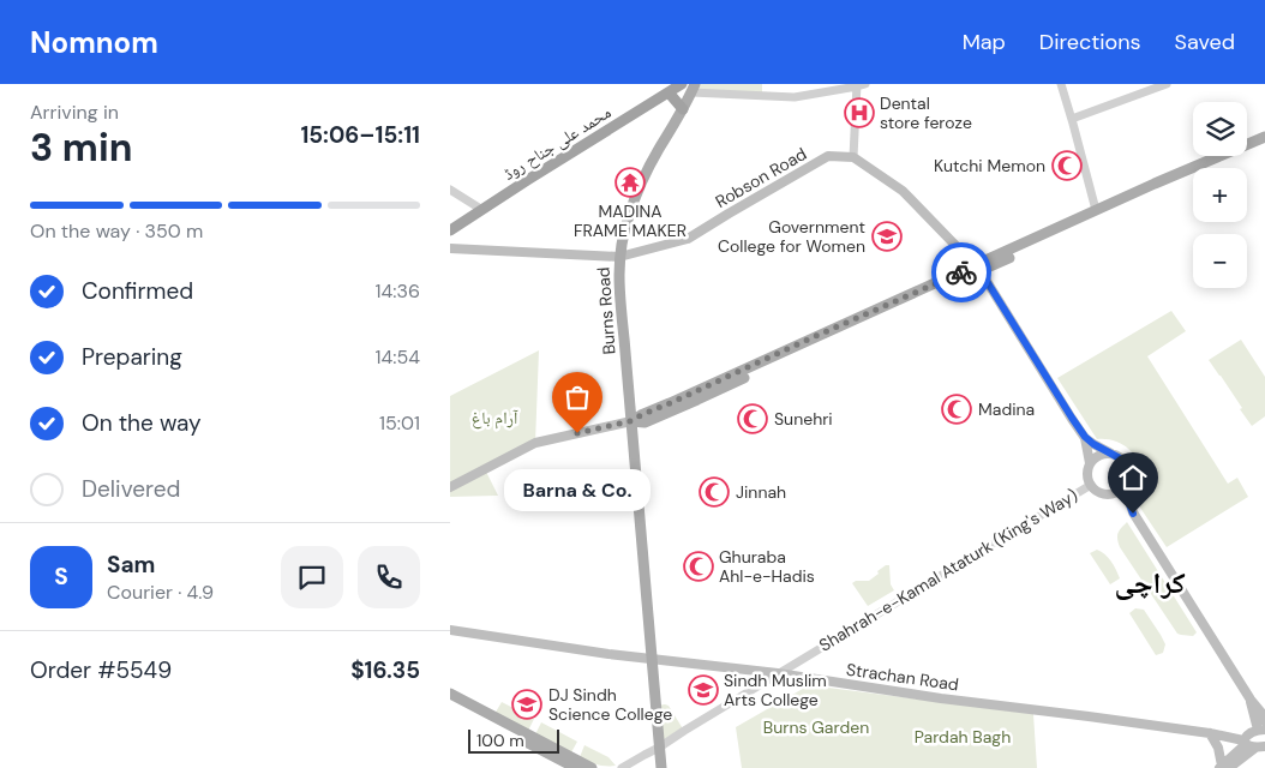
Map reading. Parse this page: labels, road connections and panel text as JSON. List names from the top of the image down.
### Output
{
  "streets": {
    "highway": ["محمد علی جناح روڈ"],
    "main road": ["Robson Road", "Burns Road", "Strachan Road"],
    "street": ["Shahrah-e-Kamal Ataturk (King's Way)"]
  },
  "crossings": [
    ["Robson Road", "Burns Road"],
    ["Burns Road", "Shahrah-e-Kamal Ataturk (King's Way)"],
    ["Burns Road", "Strachan Road"],
    ["Shahrah-e-Kamal Ataturk (King's Way)", "Strachan Road"]
  ],
  "districts": ["کراچی"],
  "parks": ["آرام باغ", "Burns Garden", "Pardah Bagh"],
  "places": {
    "hospital": ["Dental store feroze"],
    "mosque": [
      "Kutchi Memon",
      "Madina",
      "Sunehri",
      "Jinnah",
      "Ghuraba Ahl-e-Hadis"
    ],
    "temple": ["MADINA FRAME MAKER"],
    "school or university": ["Government College for Women", "Sindh Muslim Arts College", "DJ Sindh Science College"],
    "other": ["Barna & Co."]
  },
  "scale_bar": "100 m",
  "page": {
    "header": "Nomnom",
    "nav": ["Map", "Directions", "Saved"],
    "heading": ["3 min", "Arriving in", "15:06–15:11"],
    "panel": [
      "Sam",
      "Courier · 4.9",
      "Order #5549",
      "$16.35"
    ],
    "map_buttons": ["+", "−"],
    "bar": "On the way · 350 m",
    "list": [
      ["Confirmed", "14:36"],
      ["Preparing", "14:54"],
      ["On the way", "15:01"],
      "Delivered"
    ],
    "bubble": "Barna & Co.",
    "round": "S",
    "scale": "100 m"
  }
}
